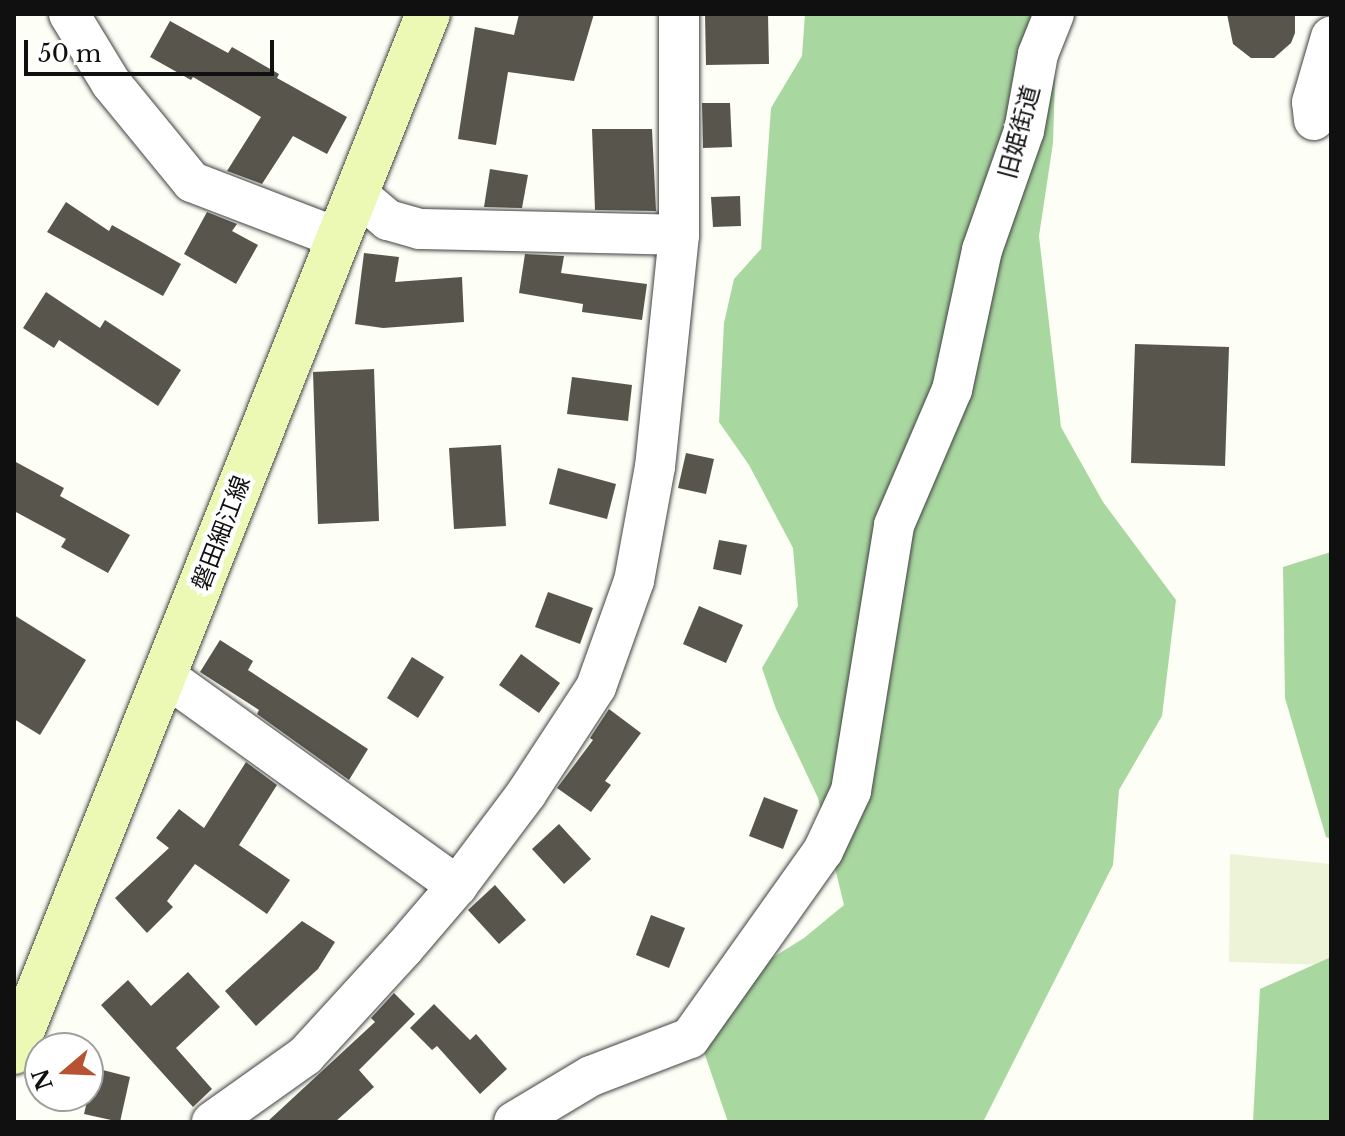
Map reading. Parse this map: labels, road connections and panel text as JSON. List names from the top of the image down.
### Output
{
  "streets": {
    "main road": ["磐田細江線"],
    "street": ["旧姫街道"]
  },
  "scale_bar": "50 m",
  "north": "left"
}
